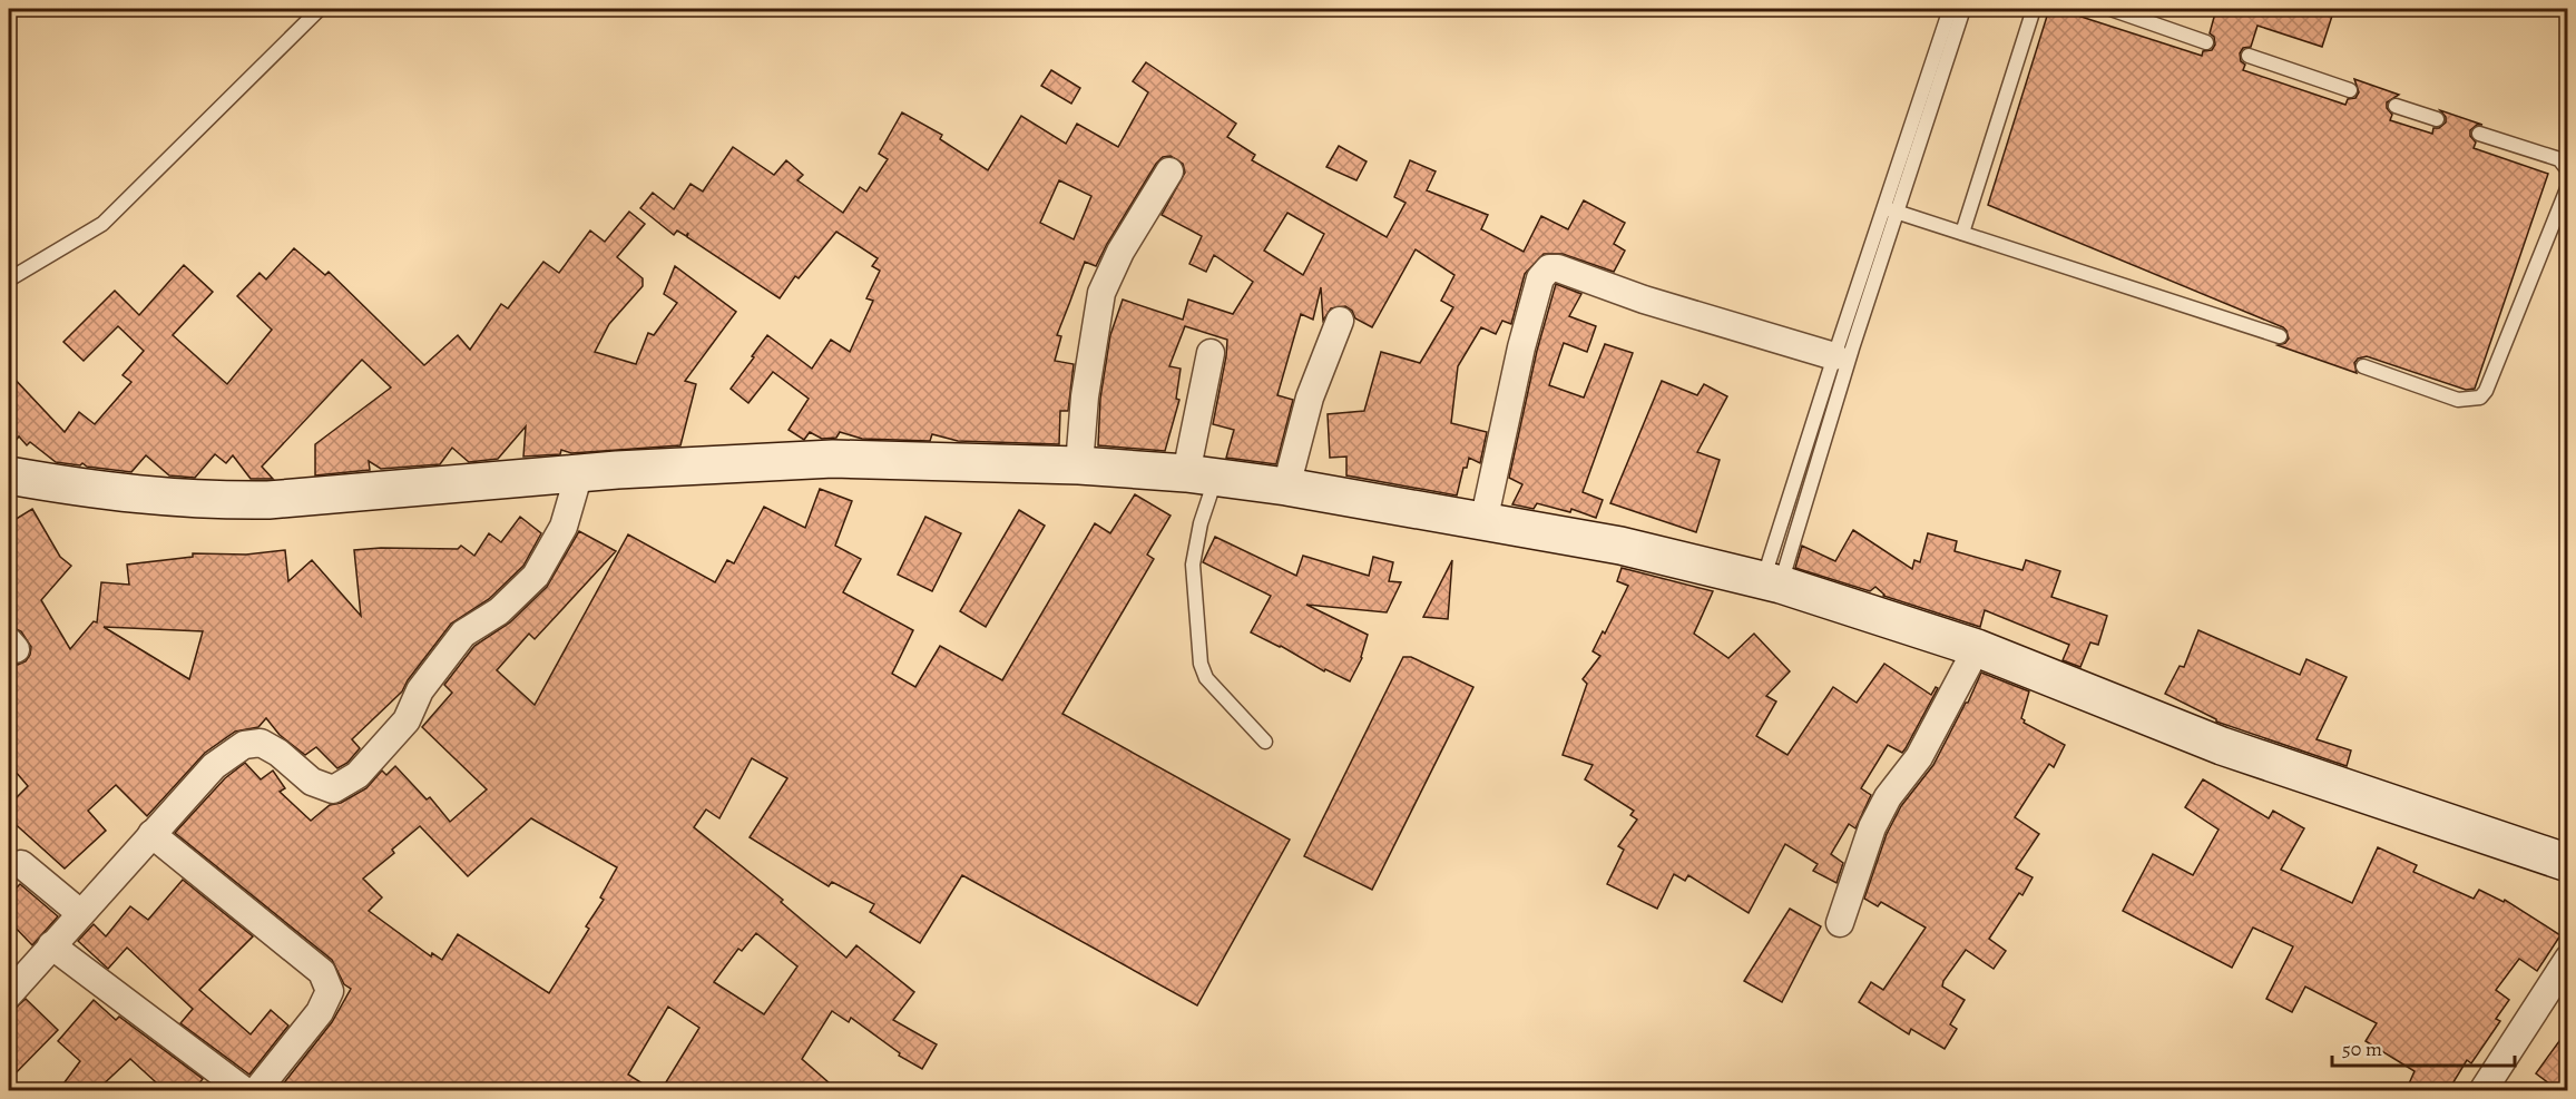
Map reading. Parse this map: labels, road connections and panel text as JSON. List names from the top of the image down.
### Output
{
  "scale_bar": "50 m"
}
